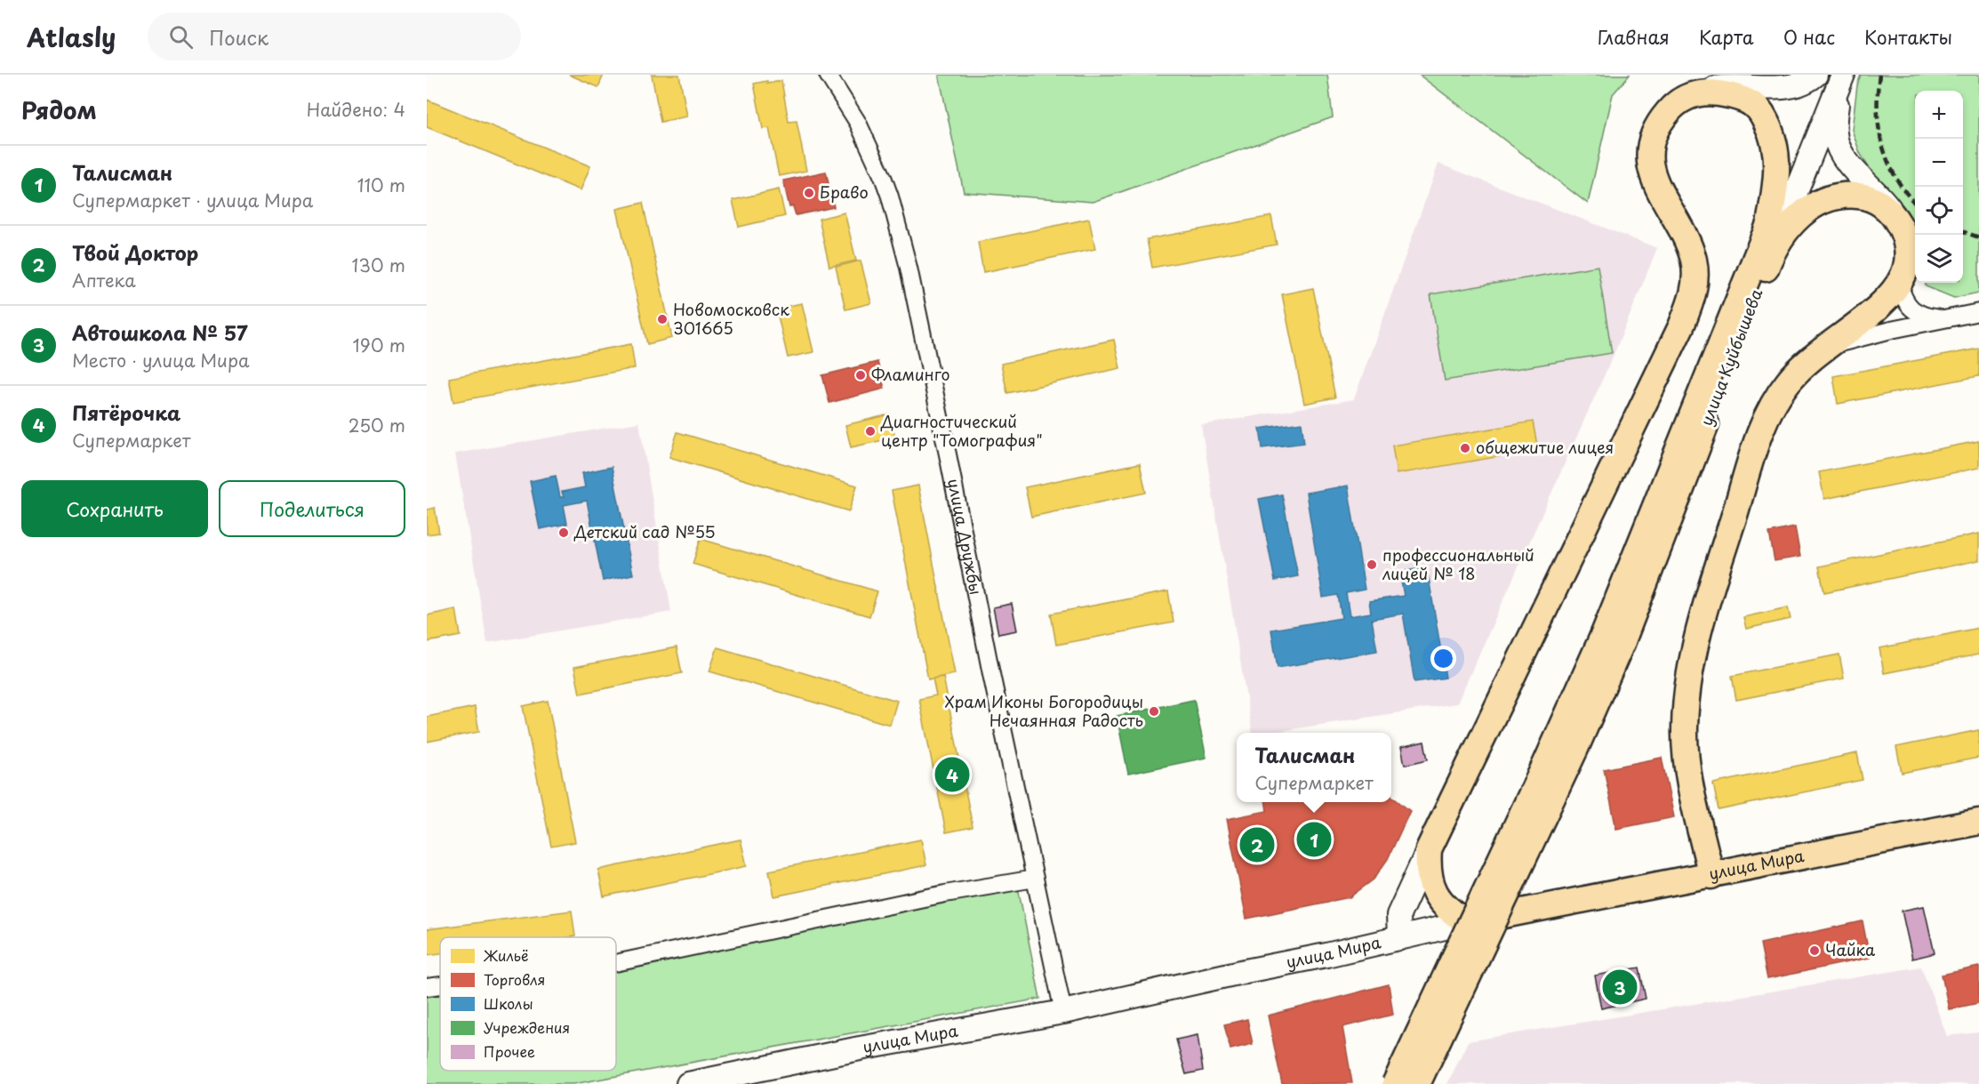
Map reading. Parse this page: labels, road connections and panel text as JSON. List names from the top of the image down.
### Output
{
  "streets": {
    "main road": ["улица Куйбышева", "улица Мира"],
    "street": ["улица Дружбы"]
  },
  "crossings": [
    ["улица Дружбы", "улица Мира"]
  ],
  "places": [
    "Браво",
    "Новомосковск 301665",
    "Фламинго",
    "Диагностический центр \"Томография\"",
    "общежитие лицея",
    "Детский сад №55",
    "профессиональный лицей № 18",
    "Храм Иконы Богородицы Нечаянная Радость",
    "Чайка"
  ],
  "legend": [
    "Жильё",
    "Торговля",
    "Школы",
    "Учреждения",
    "Прочее"
  ],
  "page": {
    "header": "Atlasly",
    "search": "Поиск",
    "nav": [
      "Главная",
      "Карта",
      "О нас",
      "Контакты"
    ],
    "heading": ["Рядом", "Найдено: 4"],
    "map_buttons": ["+", "−"],
    "list": [
      {
        "mark": "1",
        "name": "Талисман",
        "note": "Супермаркет · улица Мира",
        "value": "110 m"
      },
      {
        "mark": "2",
        "name": "Твой Доктор",
        "note": "Аптека",
        "value": "130 m"
      },
      {
        "mark": "3",
        "name": "Автошкола № 57",
        "note": "Место · улица Мира",
        "value": "190 m"
      },
      {
        "mark": "4",
        "name": "Пятёрочка",
        "note": "Супермаркет",
        "value": "250 m"
      }
    ],
    "buttons": ["Сохранить", "Поделиться"],
    "popup": ["Талисман", "Супермаркет"],
    "pins": [
      "4",
      "1",
      "2",
      "3"
    ]
  }
}
